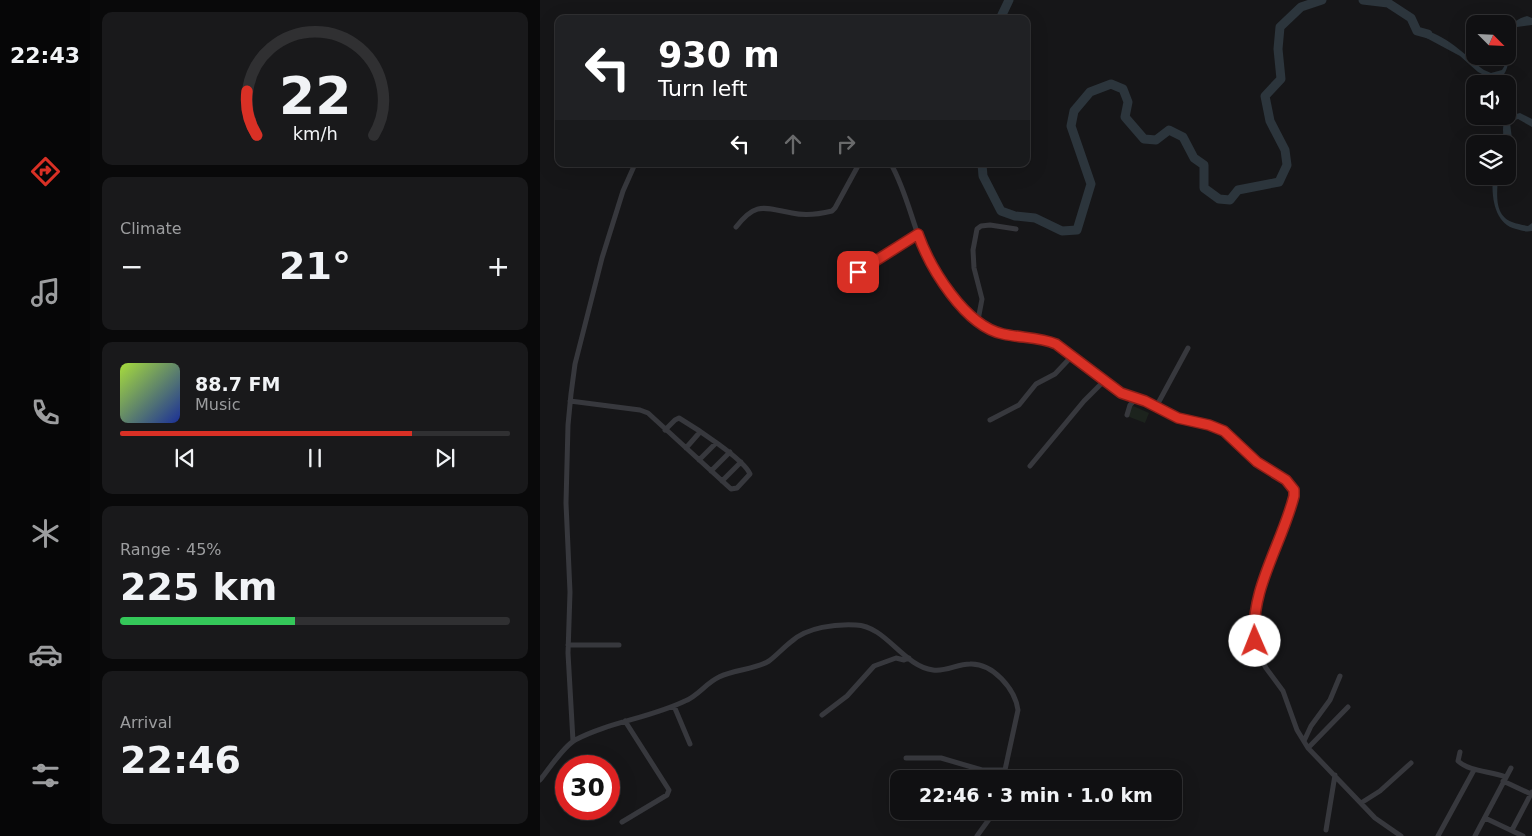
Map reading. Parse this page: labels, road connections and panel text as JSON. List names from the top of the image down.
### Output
{
  "north": "bottom right",
  "page": {
    "tabs": "22:43",
    "turn": ["930 m", "Turn left"],
    "tile": [
      "Climate",
      ["Range · 45%", "225 km"],
      ["Arrival", "22:46"]
    ],
    "heat": ["−", "21°", "+"],
    "song": ["88.7 FM", "Music"],
    "limit": "30",
    "trip": "22:46 · 3 min · 1.0 km",
    "gauge": ["22", "km/h"]
  }
}
